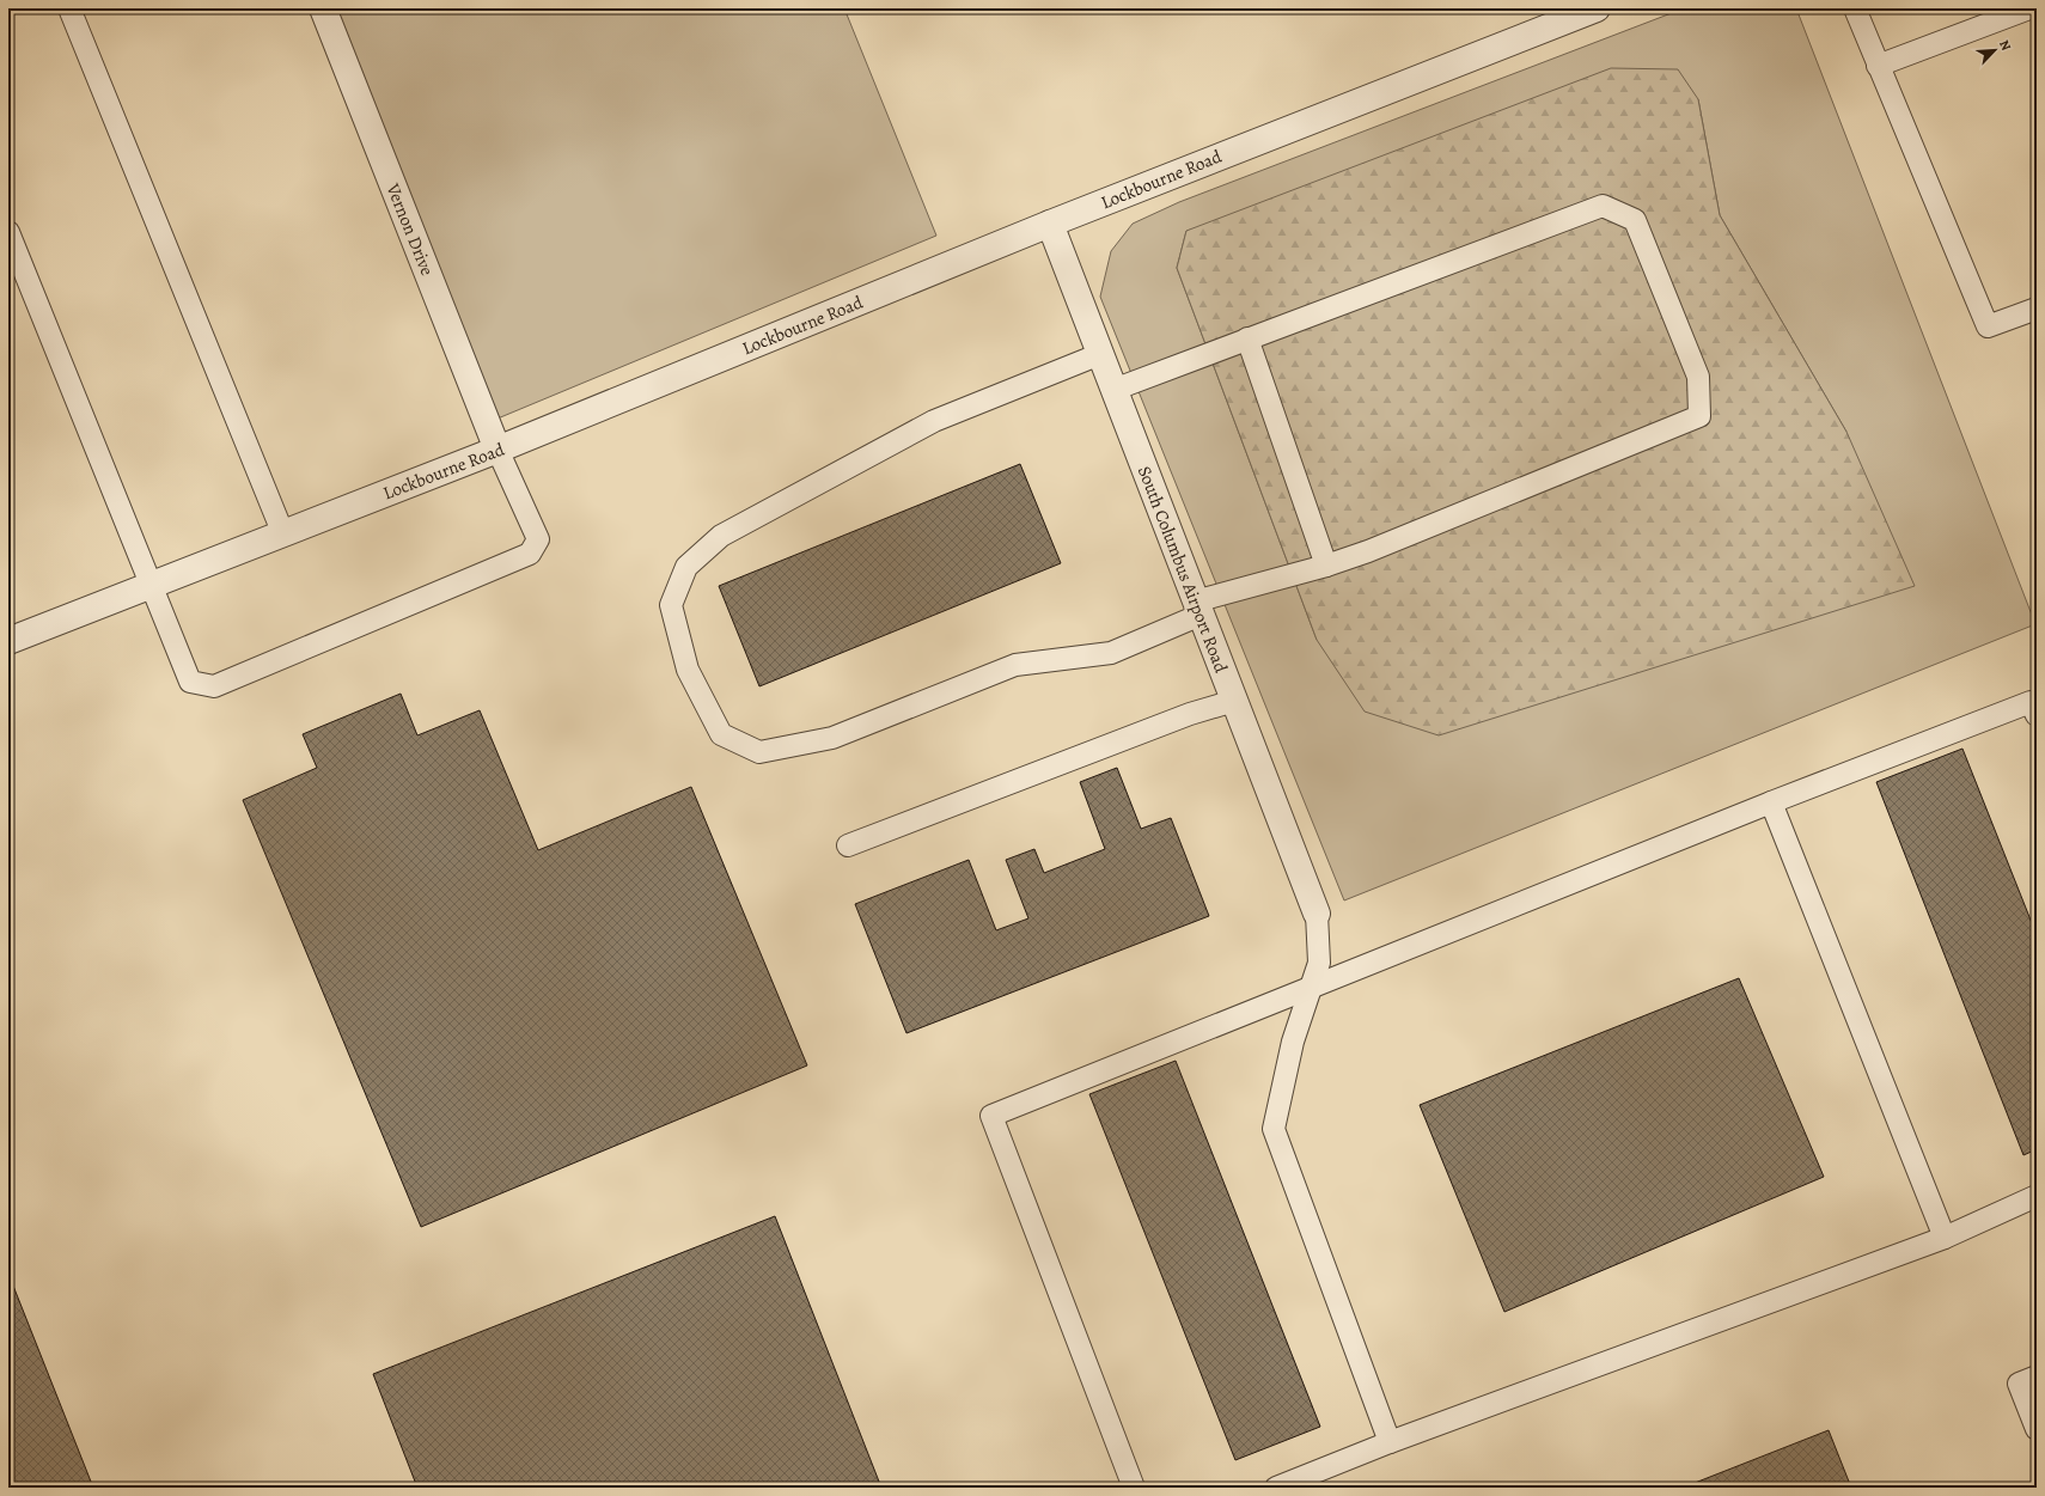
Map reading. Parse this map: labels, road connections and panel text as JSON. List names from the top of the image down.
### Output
{
  "streets": {
    "street": ["Lockbourne Road", "Vernon Drive", "South Columbus Airport Road"]
  },
  "crossings": [
    ["Lockbourne Road", "Vernon Drive"],
    ["Lockbourne Road", "South Columbus Airport Road"]
  ],
  "north": "top right"
}
